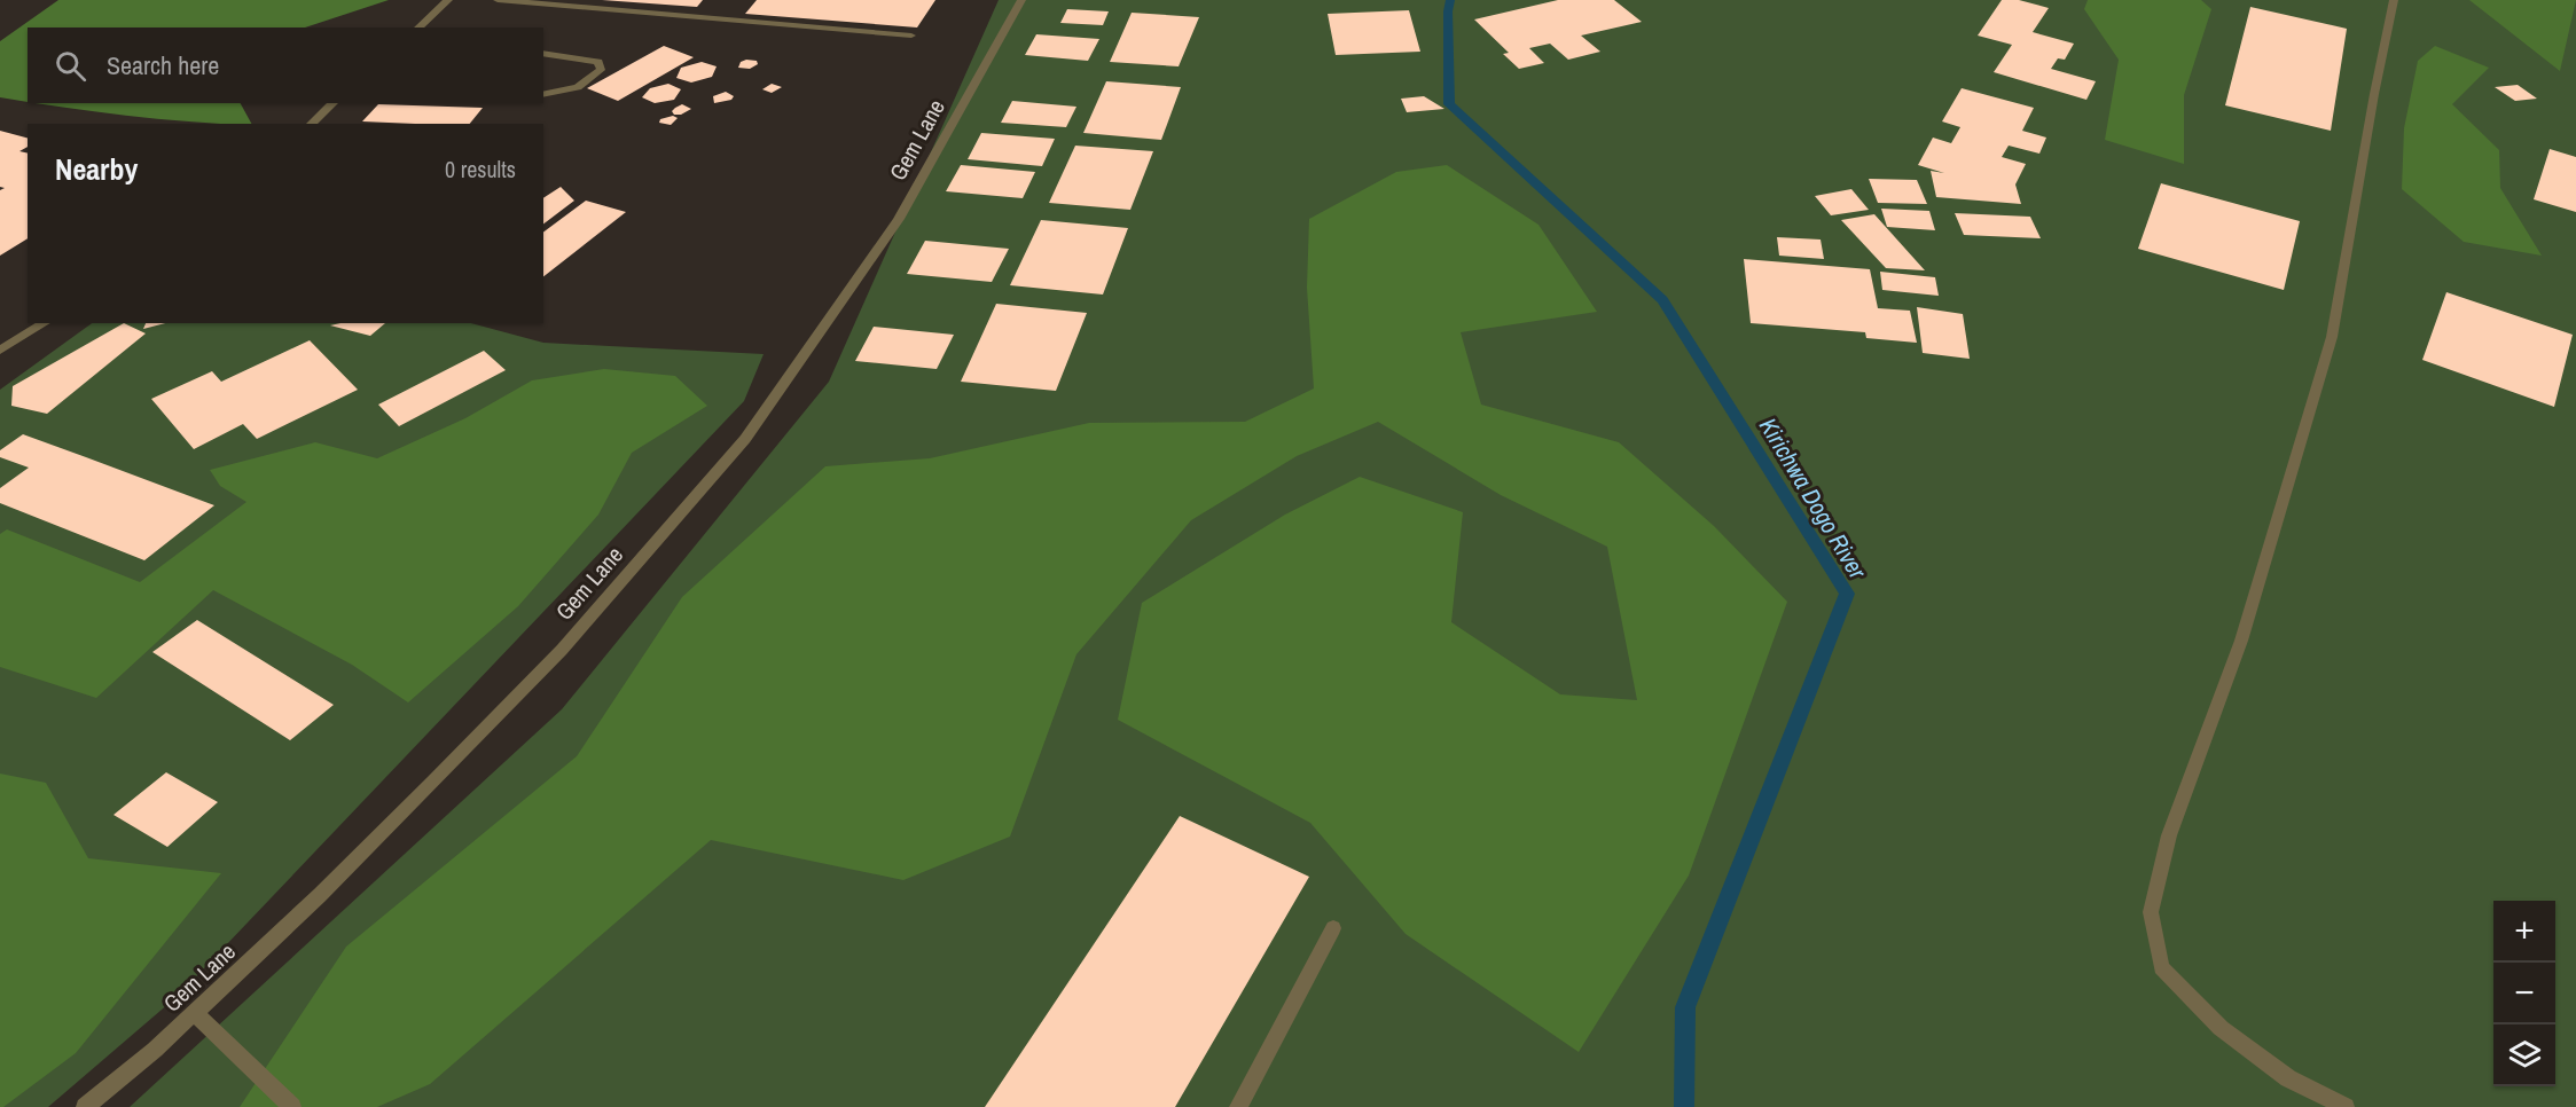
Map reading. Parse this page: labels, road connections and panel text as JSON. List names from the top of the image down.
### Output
{
  "streets": {
    "street": ["Gem Lane"]
  },
  "water": ["Kirichwa Dogo River"],
  "page": {
    "search": "Search here",
    "heading": ["Nearby", "0 results"],
    "map_buttons": ["+", "−"]
  }
}
